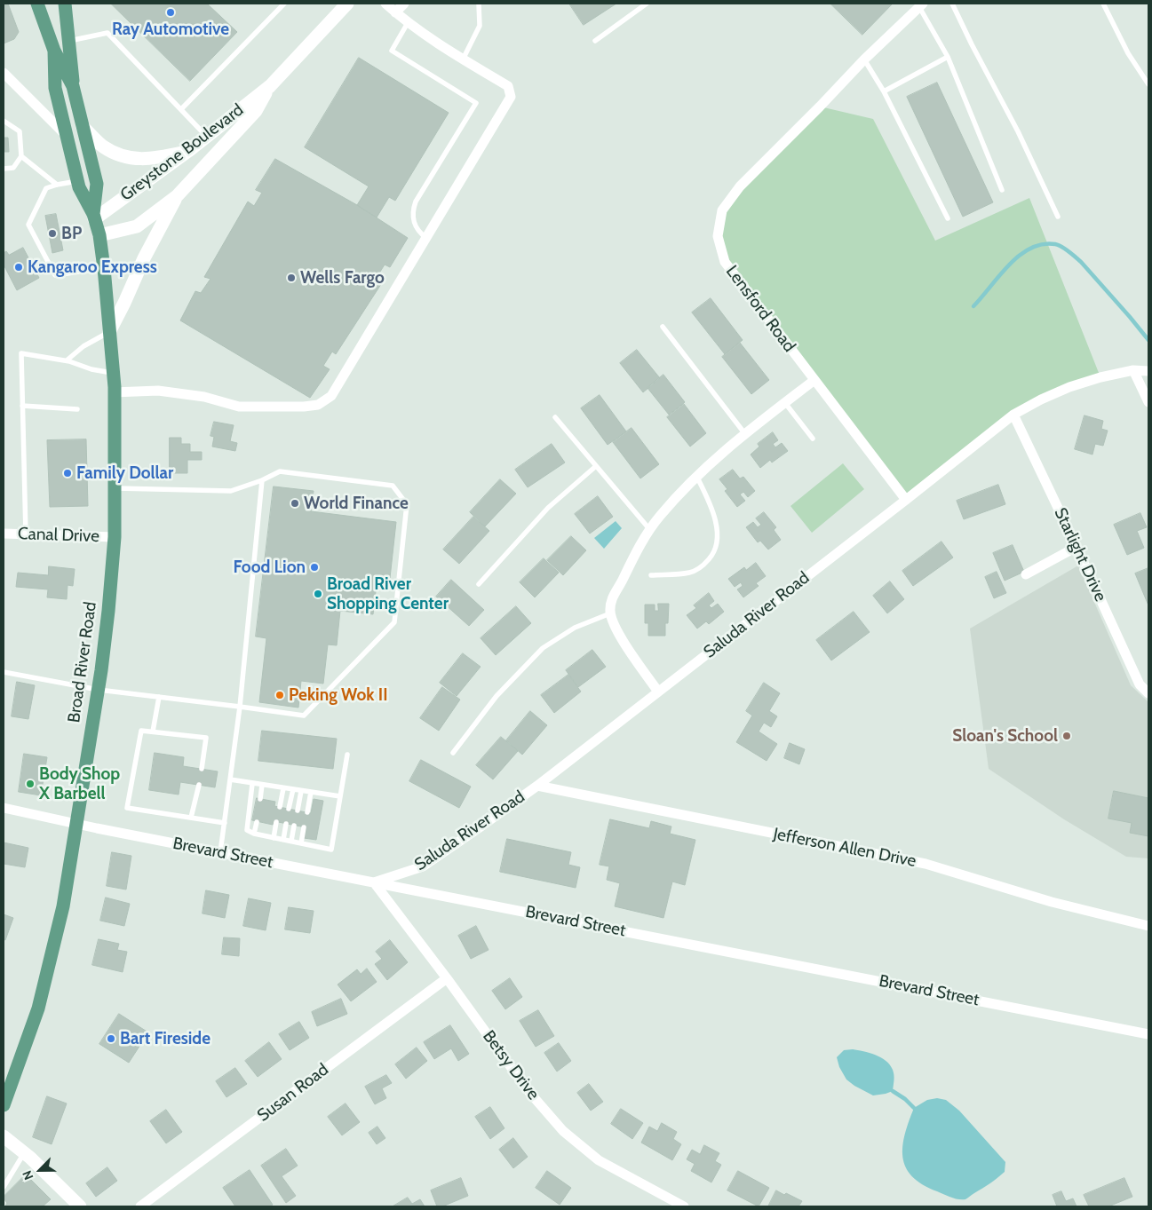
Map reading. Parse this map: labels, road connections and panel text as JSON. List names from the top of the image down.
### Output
{
  "streets": {
    "main road": ["Greystone Boulevard", "Broad River Road"],
    "street": [
      "Lensford Road",
      "Canal Drive",
      "Starlight Drive",
      "Saluda River Road",
      "Jefferson Allen Drive",
      "Brevard Street",
      "Betsy Drive",
      "Susan Road"
    ]
  },
  "crossings": [
    ["Greystone Boulevard", "Broad River Road"],
    ["Lensford Road", "Saluda River Road"],
    ["Canal Drive", "Broad River Road"],
    ["Starlight Drive", "Saluda River Road"],
    ["Saluda River Road", "Jefferson Allen Drive"],
    ["Saluda River Road", "Brevard Street"],
    ["Saluda River Road", "Betsy Drive"],
    ["Broad River Road", "Brevard Street"],
    ["Brevard Street", "Betsy Drive"],
    ["Betsy Drive", "Susan Road"]
  ],
  "places": [
    "Ray Automotive",
    "BP",
    "Kangaroo Express",
    "Wells Fargo",
    "Family Dollar",
    "World Finance",
    "Food Lion",
    "Broad River Shopping Center",
    "Peking Wok II",
    "Sloan's School",
    "Body Shop X Barbell",
    "Bart Fireside"
  ],
  "north": "bottom left"
}
